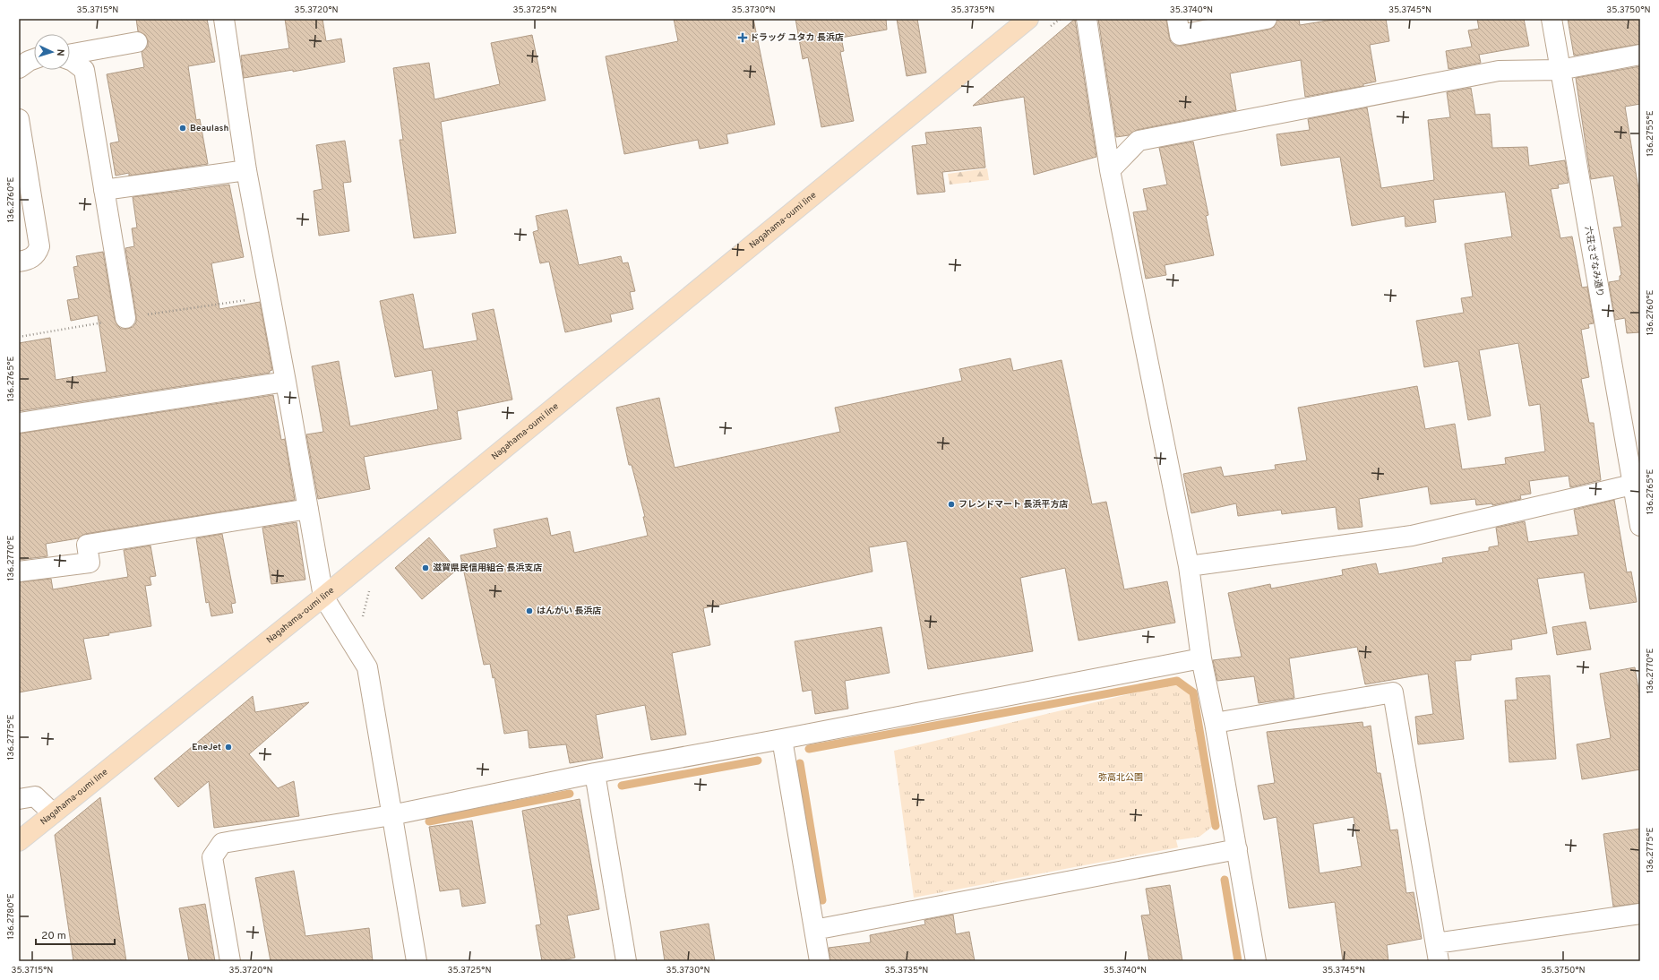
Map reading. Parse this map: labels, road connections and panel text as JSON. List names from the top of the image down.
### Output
{
  "streets": {
    "main road": ["Nagahama-oumi line"],
    "street": ["六荘さざなみ通り"]
  },
  "parks": ["弥高北公園"],
  "places": {
    "health": ["ドラッグ ユタカ 長浜店"],
    "other": [
      "Beaulash",
      "フレンドマート 長浜平方店",
      "滋賀県民信用組合 長浜支店",
      "はんがい 長浜店",
      "EneJet"
    ]
  },
  "scale_bar": "20 m",
  "north": "right",
  "coordinates": [
    "35.3715°N",
    "35.3720°N",
    "35.3725°N",
    "35.3730°N",
    "35.3735°N",
    "35.3740°N",
    "35.3745°N",
    "35.3750°N",
    "136.2755°E",
    "136.2760°E",
    "136.2765°E",
    "136.2770°E",
    "136.2775°E",
    "136.2780°E"
  ]
}
